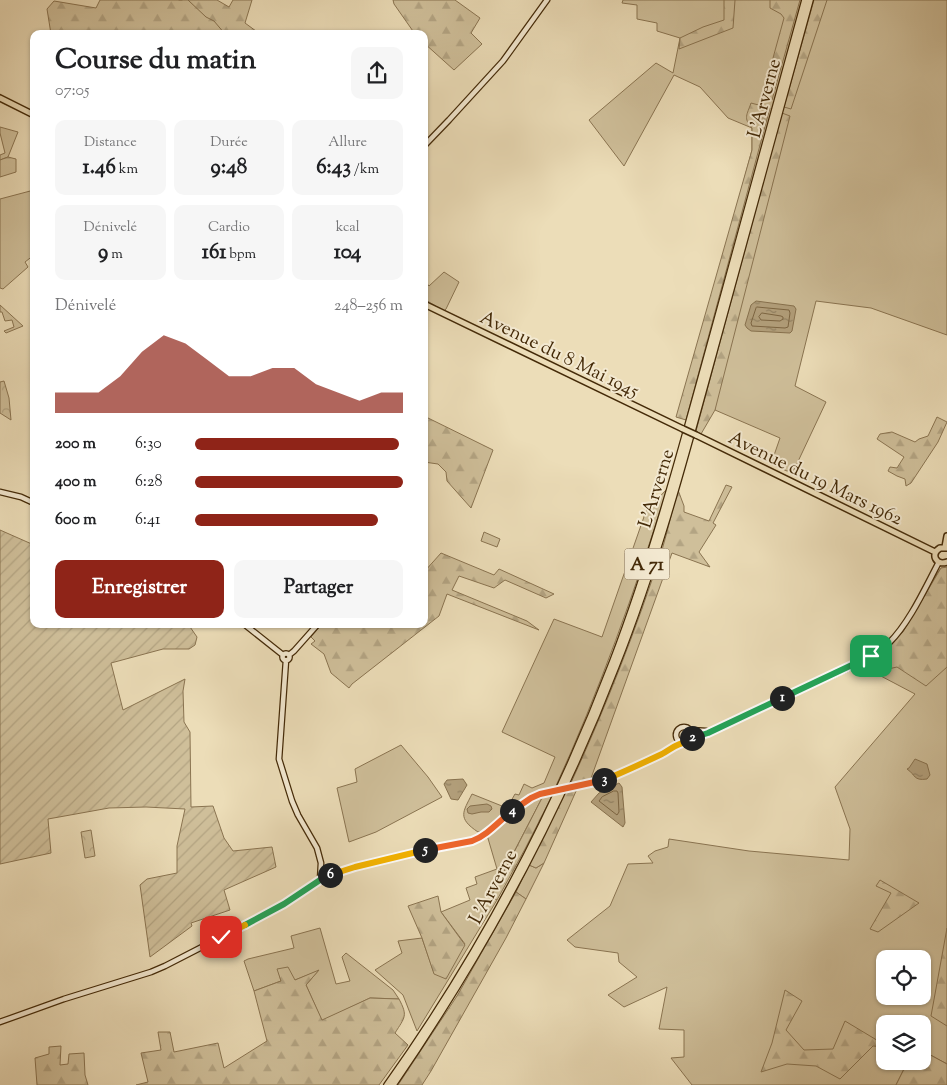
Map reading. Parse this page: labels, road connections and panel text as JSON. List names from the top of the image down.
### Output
{
  "streets": {
    "highway": ["L'Arverne", "A 71"],
    "main road": ["Avenue du 8 Mai 1945", "Avenue du 19 Mars 1962"]
  },
  "crossings": [
    ["Avenue du 8 Mai 1945", "Avenue du 19 Mars 1962"]
  ],
  "page": {
    "heading": ["Course du matin", "07:05"],
    "stats": [
      ["Distance", "1.46 km"],
      ["Durée", "9:48"],
      ["Allure", "6:43 /km"],
      ["Dénivelé", "9 m"],
      ["Cardio", "161 bpm"],
      ["kcal", "104"]
    ],
    "chart": ["Dénivelé", "248–256 m"],
    "list": [
      {
        "name": "200 m",
        "note": "6:30"
      },
      {
        "name": "400 m",
        "note": "6:28"
      },
      {
        "name": "600 m",
        "note": "6:41"
      }
    ],
    "buttons": ["Enregistrer", "Partager"],
    "pins": [
      "1",
      "2",
      "3",
      "4",
      "5",
      "6"
    ]
  }
}
